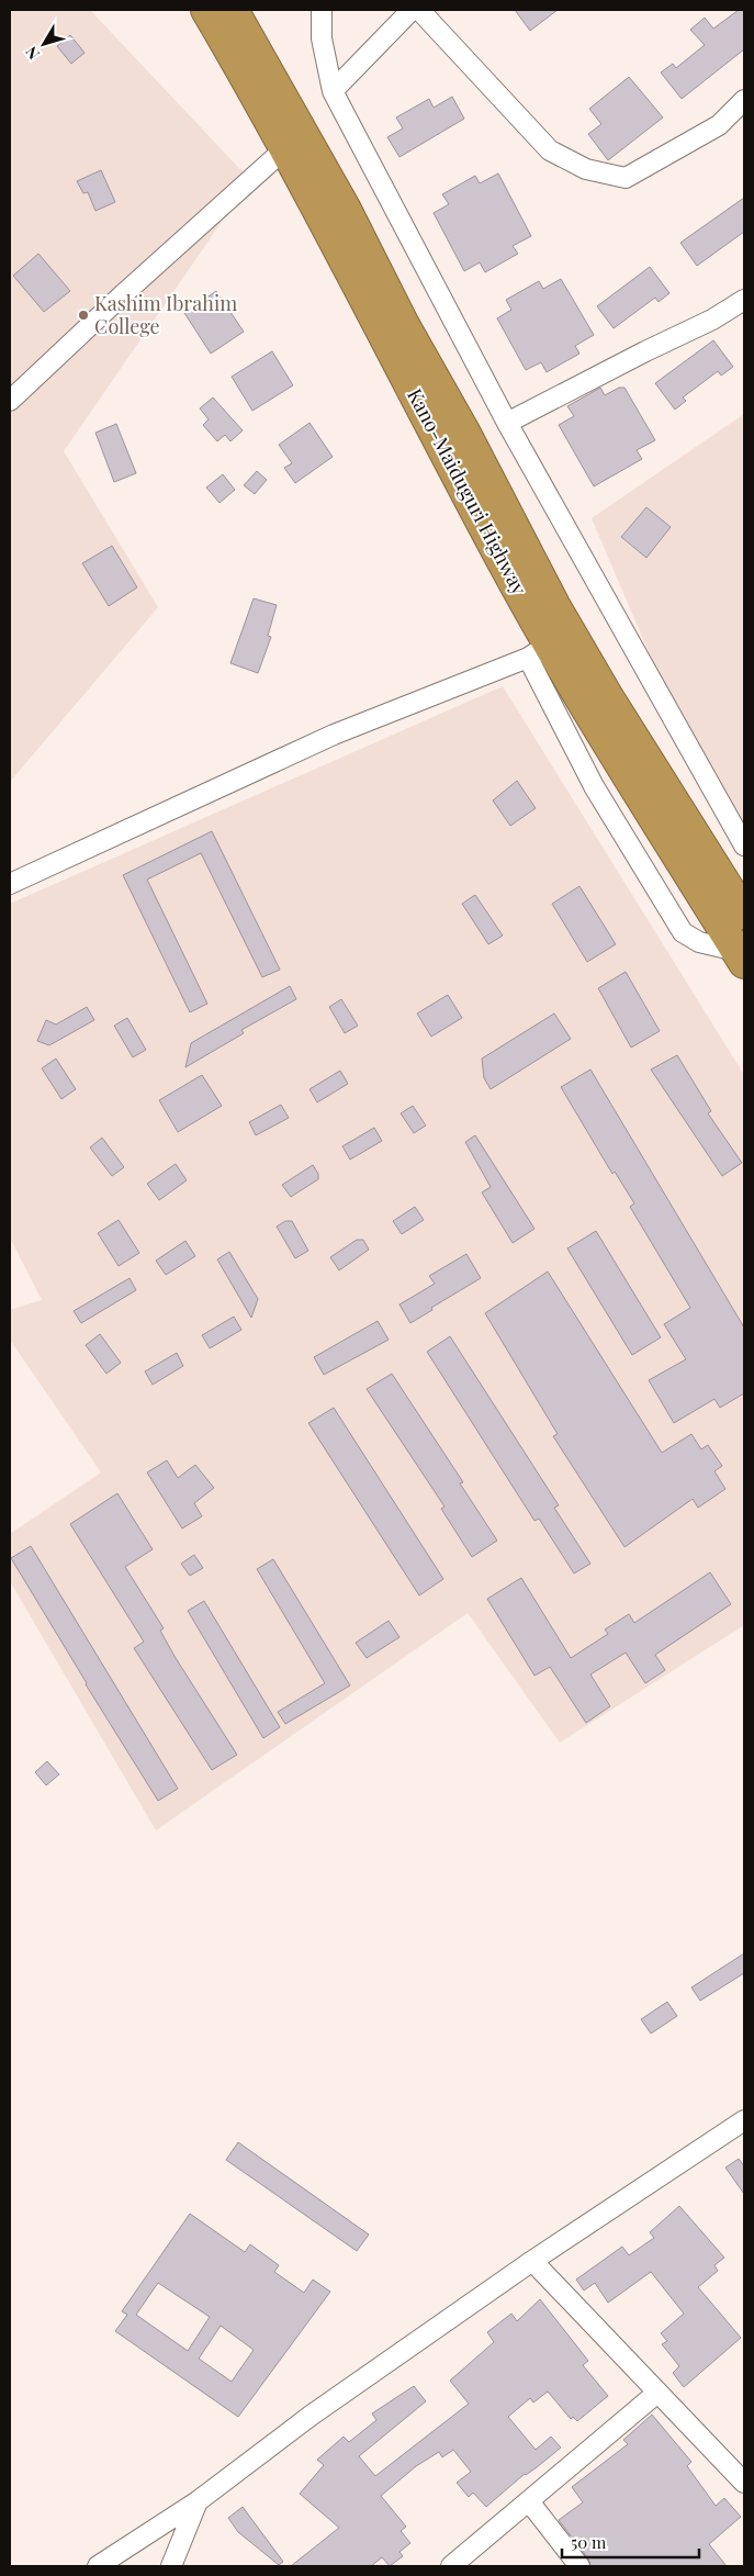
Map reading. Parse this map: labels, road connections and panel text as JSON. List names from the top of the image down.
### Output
{
  "streets": {
    "highway": ["Kano-Maiduguri Highway"]
  },
  "places": ["Kashim Ibrahim College"],
  "scale_bar": "50 m",
  "north": "bottom left"
}
